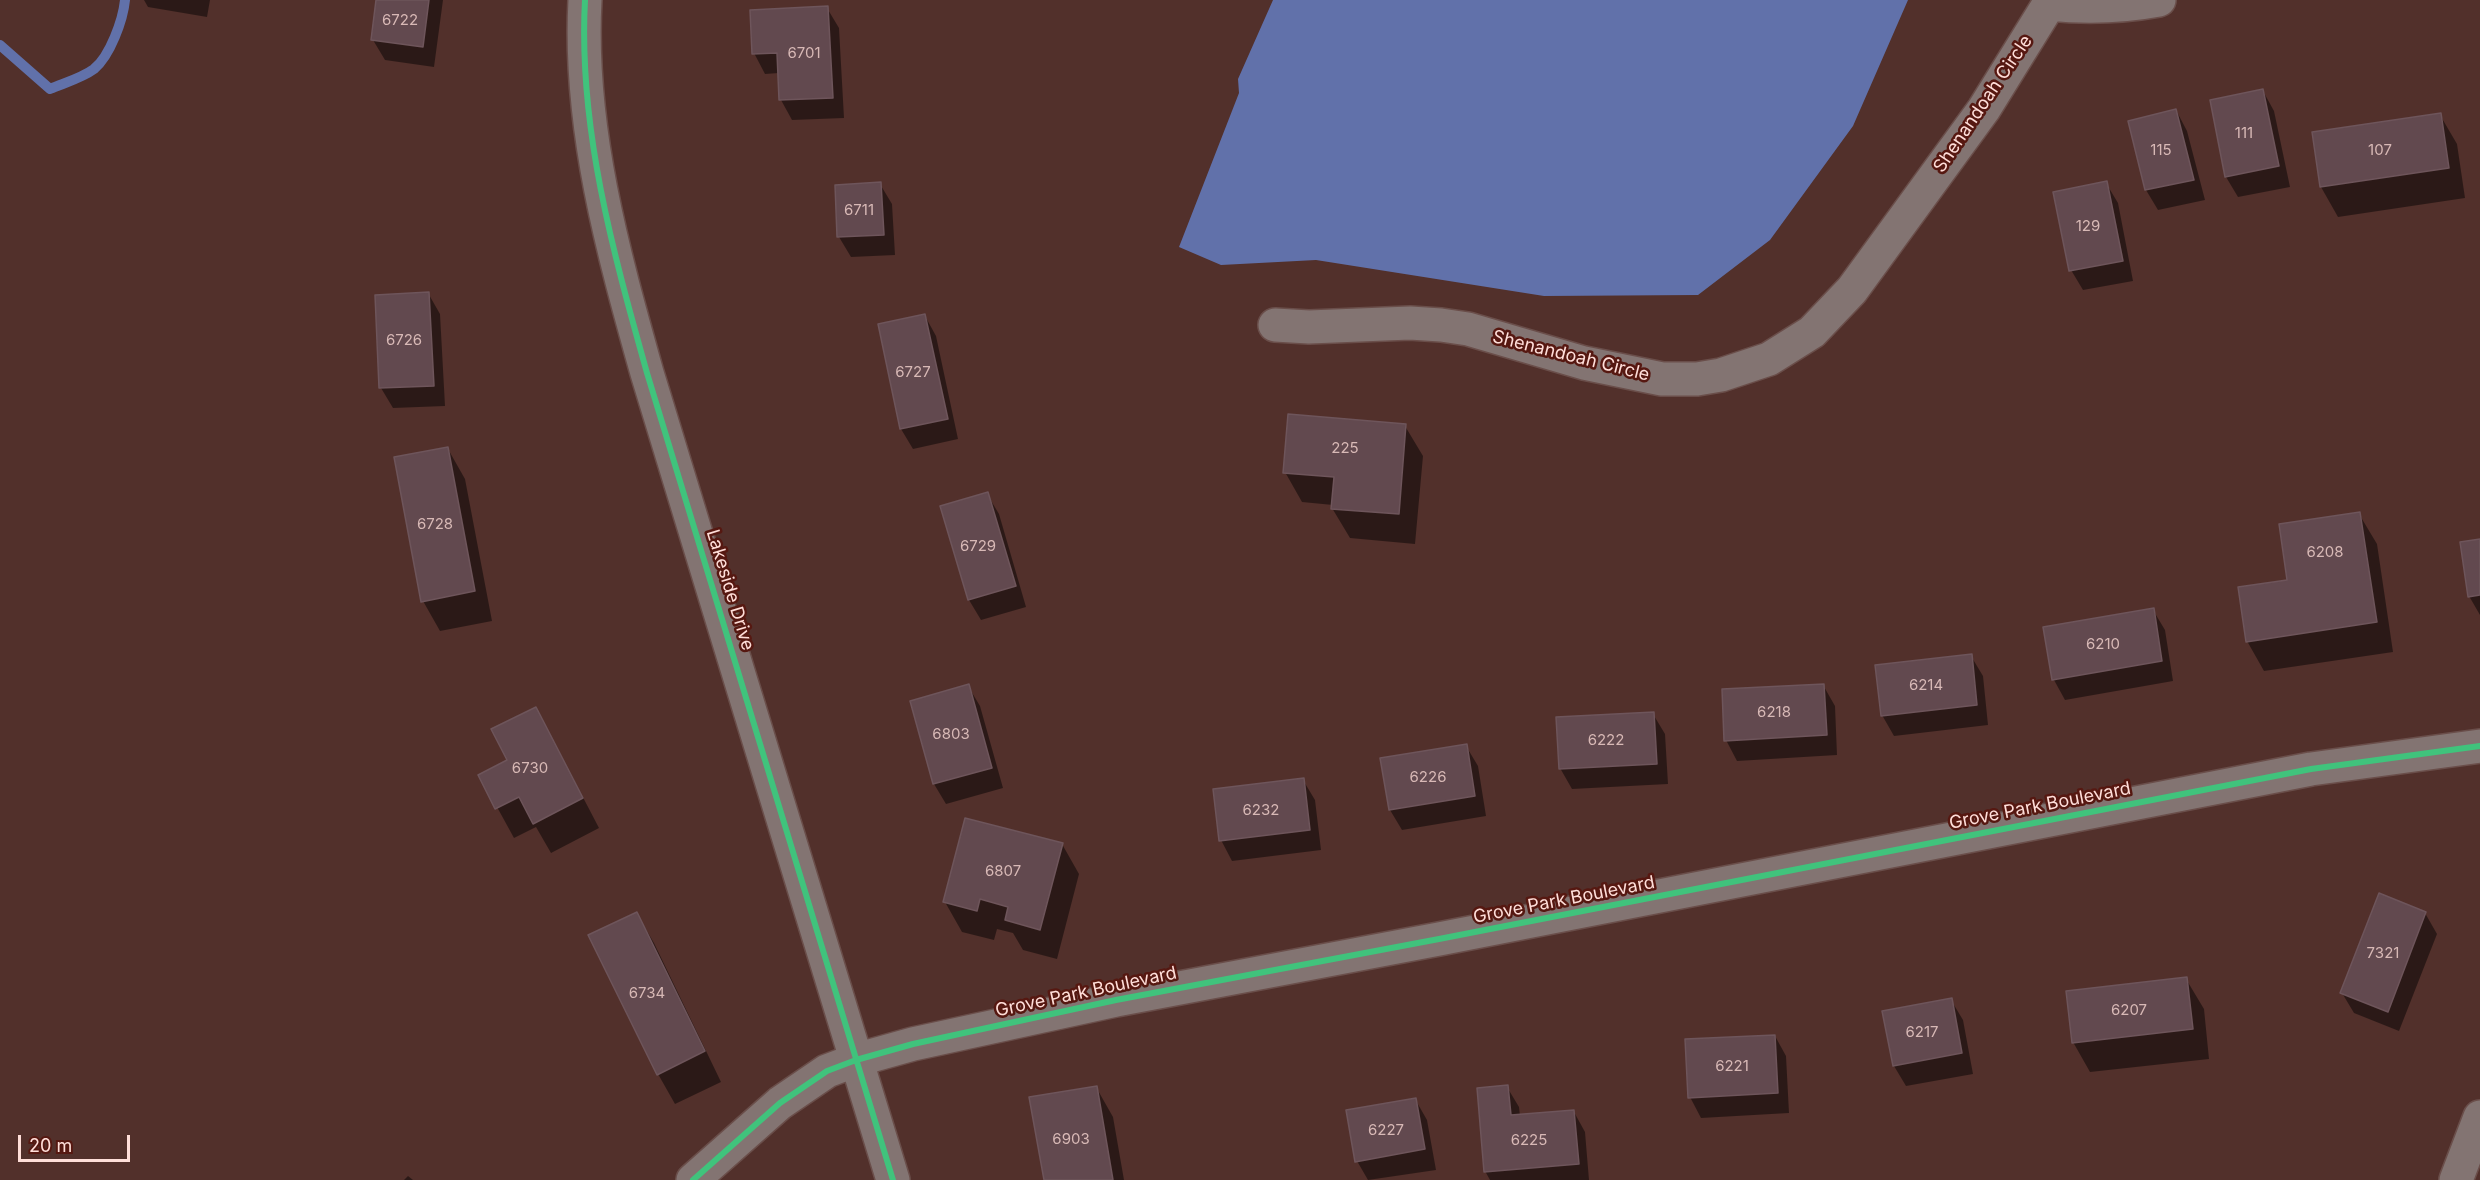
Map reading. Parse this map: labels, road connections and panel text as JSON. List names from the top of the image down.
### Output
{
  "streets": {
    "street": ["Shenandoah Circle", "Lakeside Drive", "Grove Park Boulevard"]
  },
  "crossings": [
    ["Lakeside Drive", "Grove Park Boulevard"]
  ],
  "house_numbers": [
    "6722",
    "6701",
    "111",
    "115",
    "107",
    "6711",
    "129",
    "6726",
    "6727",
    "225",
    "6728",
    "6729",
    "6208",
    "6210",
    "6214",
    "6218",
    "6803",
    "6222",
    "6730",
    "6226",
    "6232",
    "6807",
    "7321",
    "6734",
    "6207",
    "6217",
    "6221",
    "6227",
    "6903",
    "6225"
  ],
  "scale_bar": "20 m"
}
